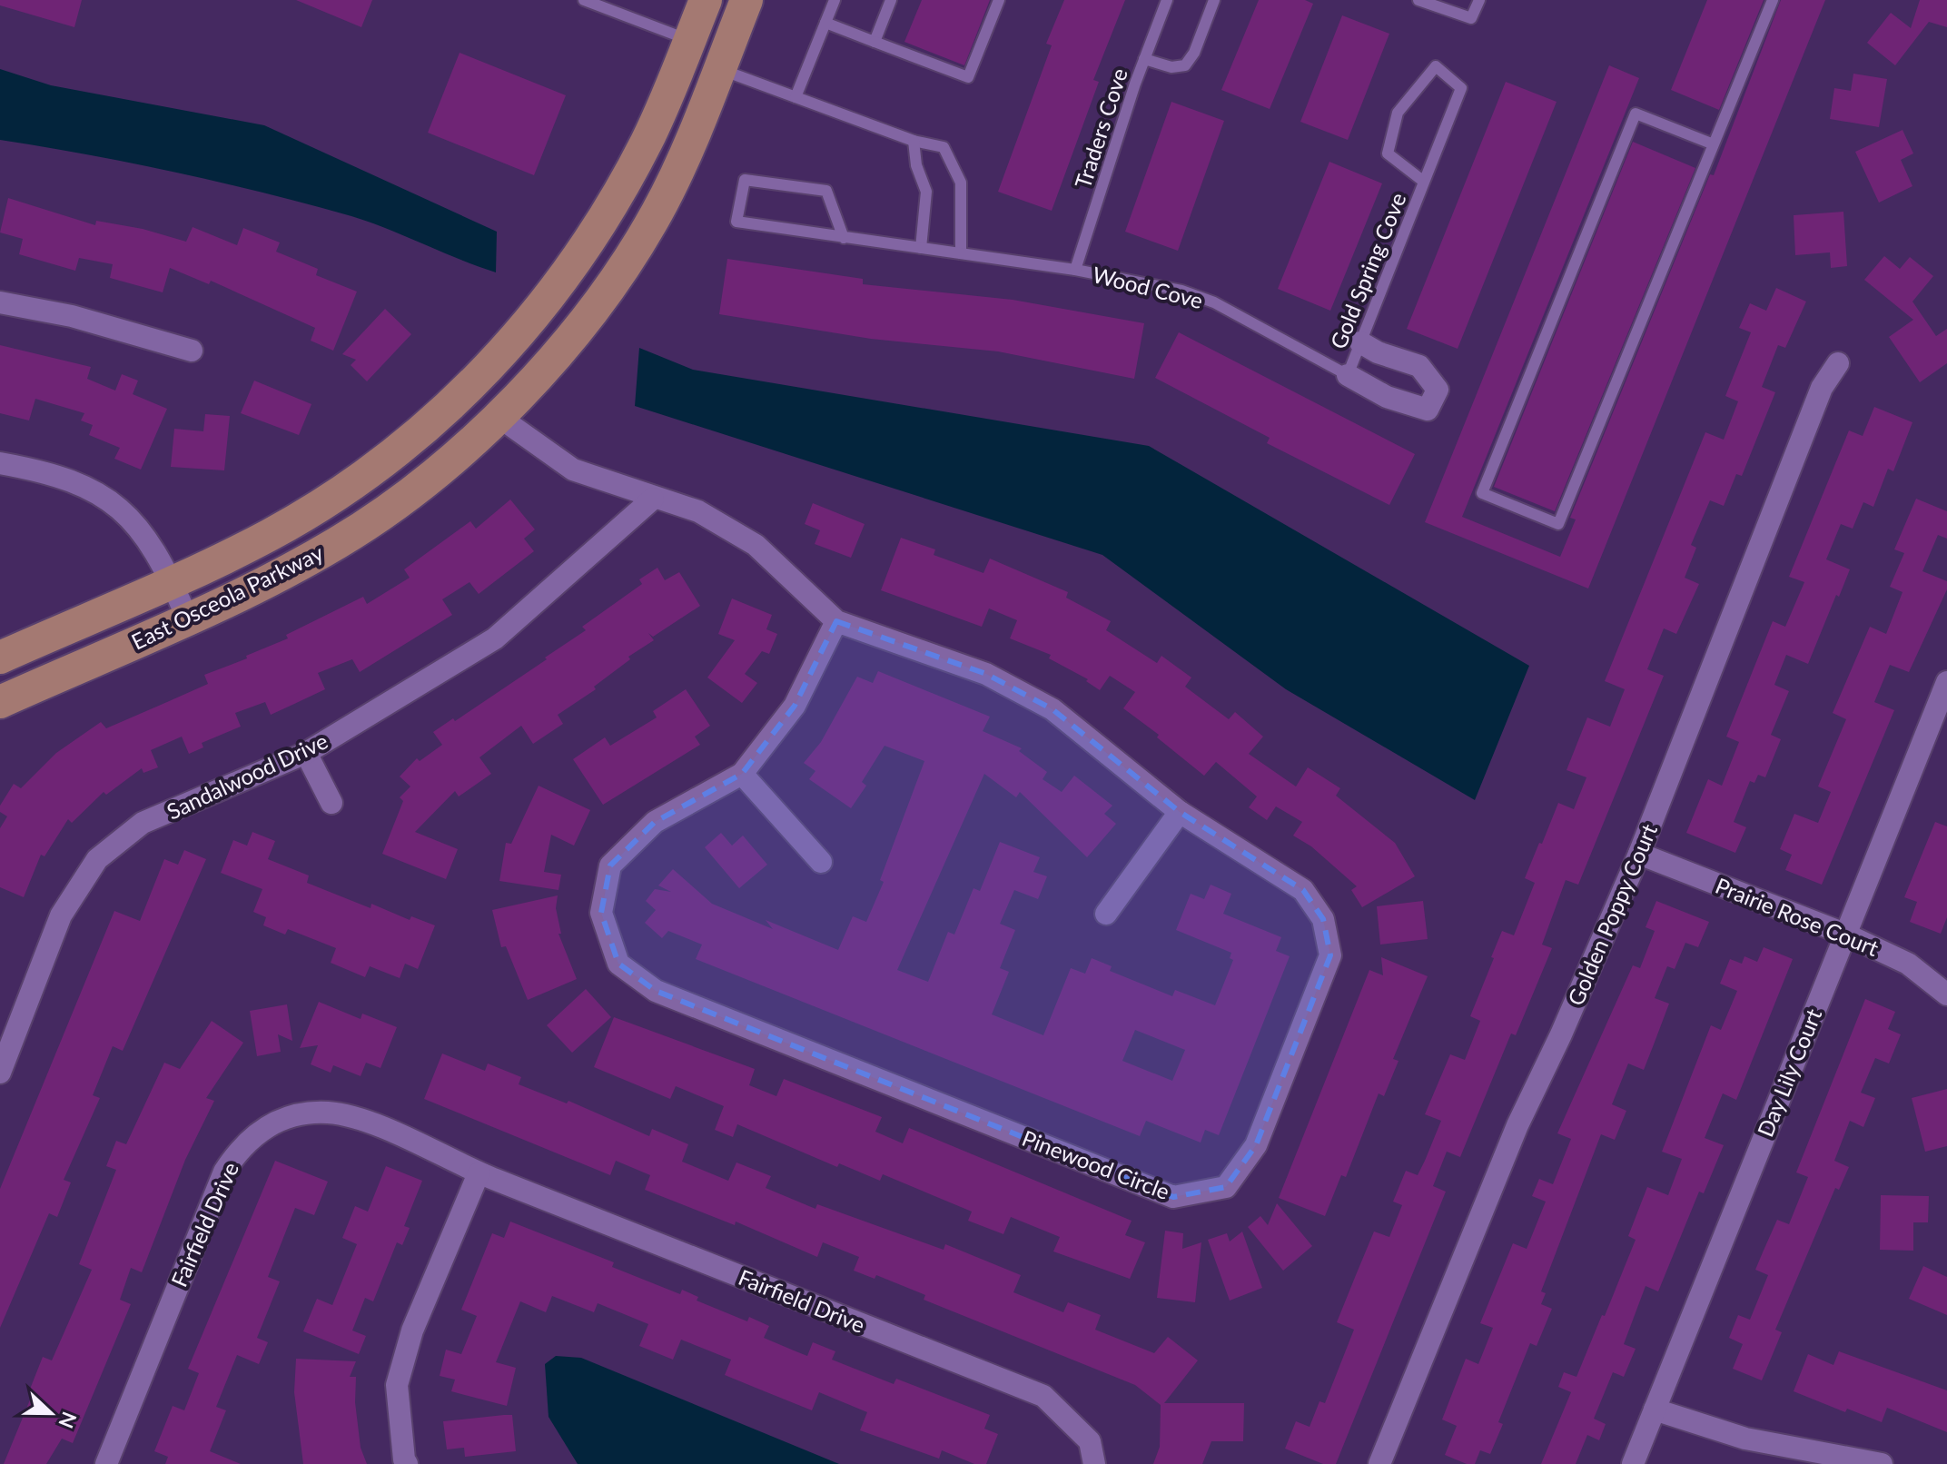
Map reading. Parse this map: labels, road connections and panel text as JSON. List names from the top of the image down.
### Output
{
  "streets": {
    "main road": ["East Osceola Parkway"],
    "street": [
      "Wood Cove",
      "Sandalwood Drive",
      "Golden Poppy Court",
      "Prairie Rose Court",
      "Day Lily Court",
      "Pinewood Circle",
      "Fairfield Drive"
    ],
    "lane": ["Traders Cove", "Gold Spring Cove"]
  },
  "crossings": [
    ["Traders Cove", "Wood Cove"],
    ["Gold Spring Cove", "Wood Cove"],
    ["East Osceola Parkway", "Pinewood Circle"],
    ["Sandalwood Drive", "Pinewood Circle"],
    ["Golden Poppy Court", "Prairie Rose Court"],
    ["Prairie Rose Court", "Day Lily Court"]
  ],
  "north": "right"
}
